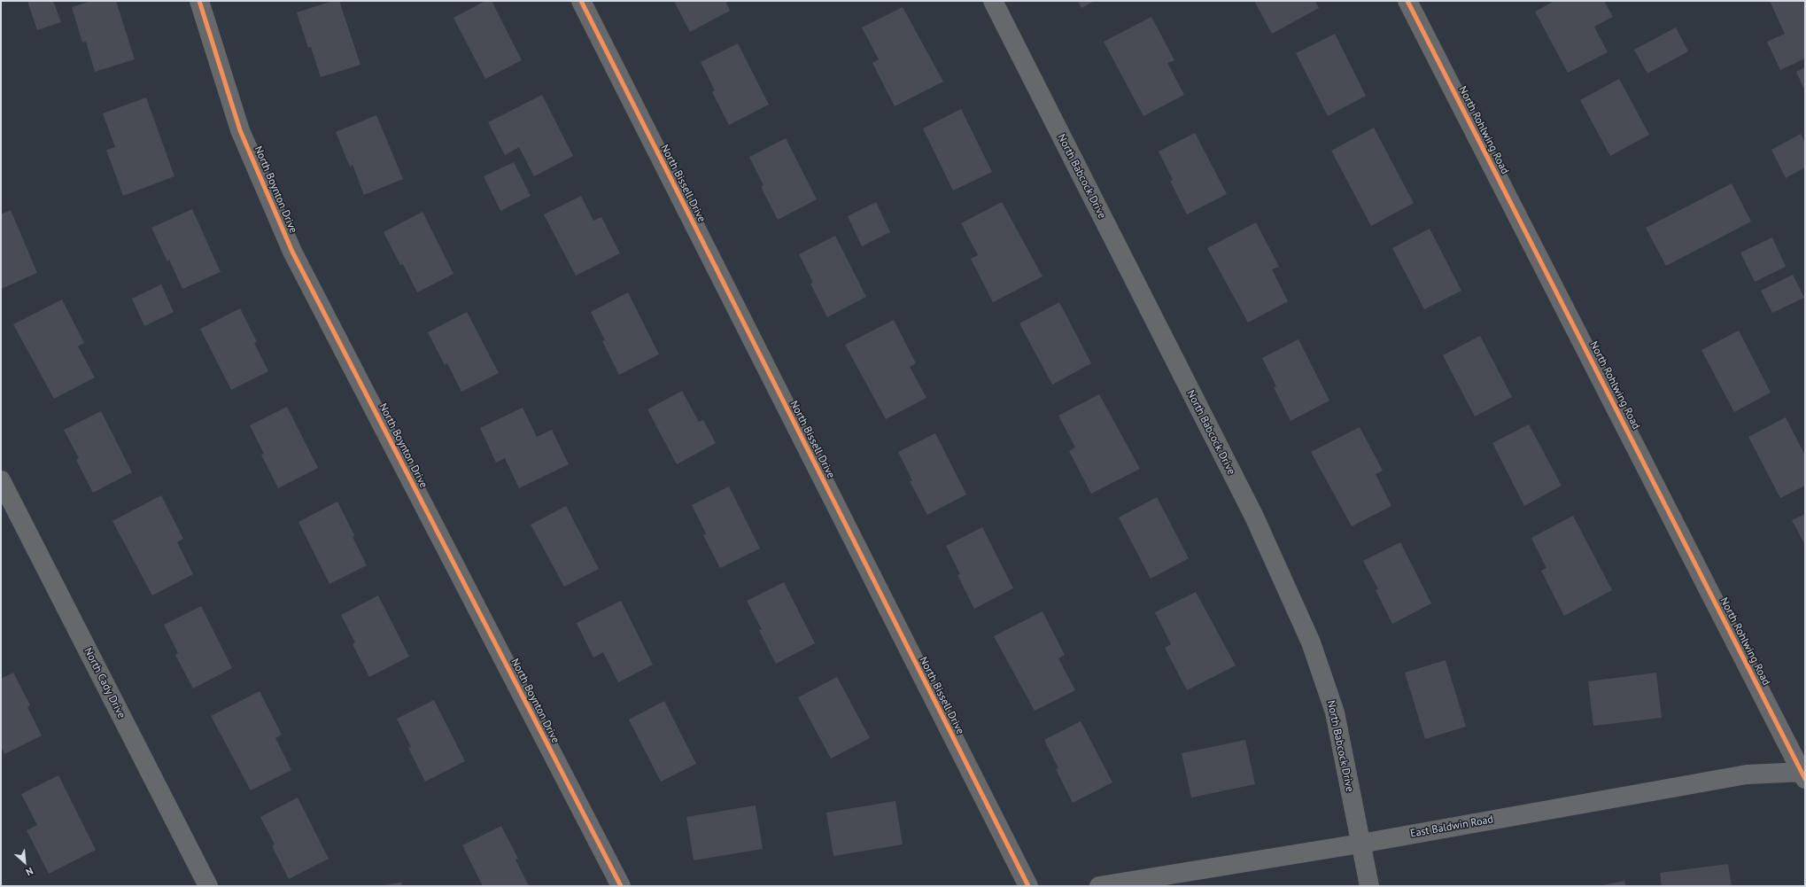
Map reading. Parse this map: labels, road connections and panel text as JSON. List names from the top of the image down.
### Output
{
  "streets": {
    "street": [
      "North Rohlwing Road",
      "North Babcock Drive",
      "North Bissell Drive",
      "North Boynton Drive",
      "North Cady Drive",
      "East Baldwin Road"
    ]
  },
  "crossings": [
    ["North Rohlwing Road", "East Baldwin Road"],
    ["North Babcock Drive", "East Baldwin Road"]
  ],
  "north": "bottom right"
}
